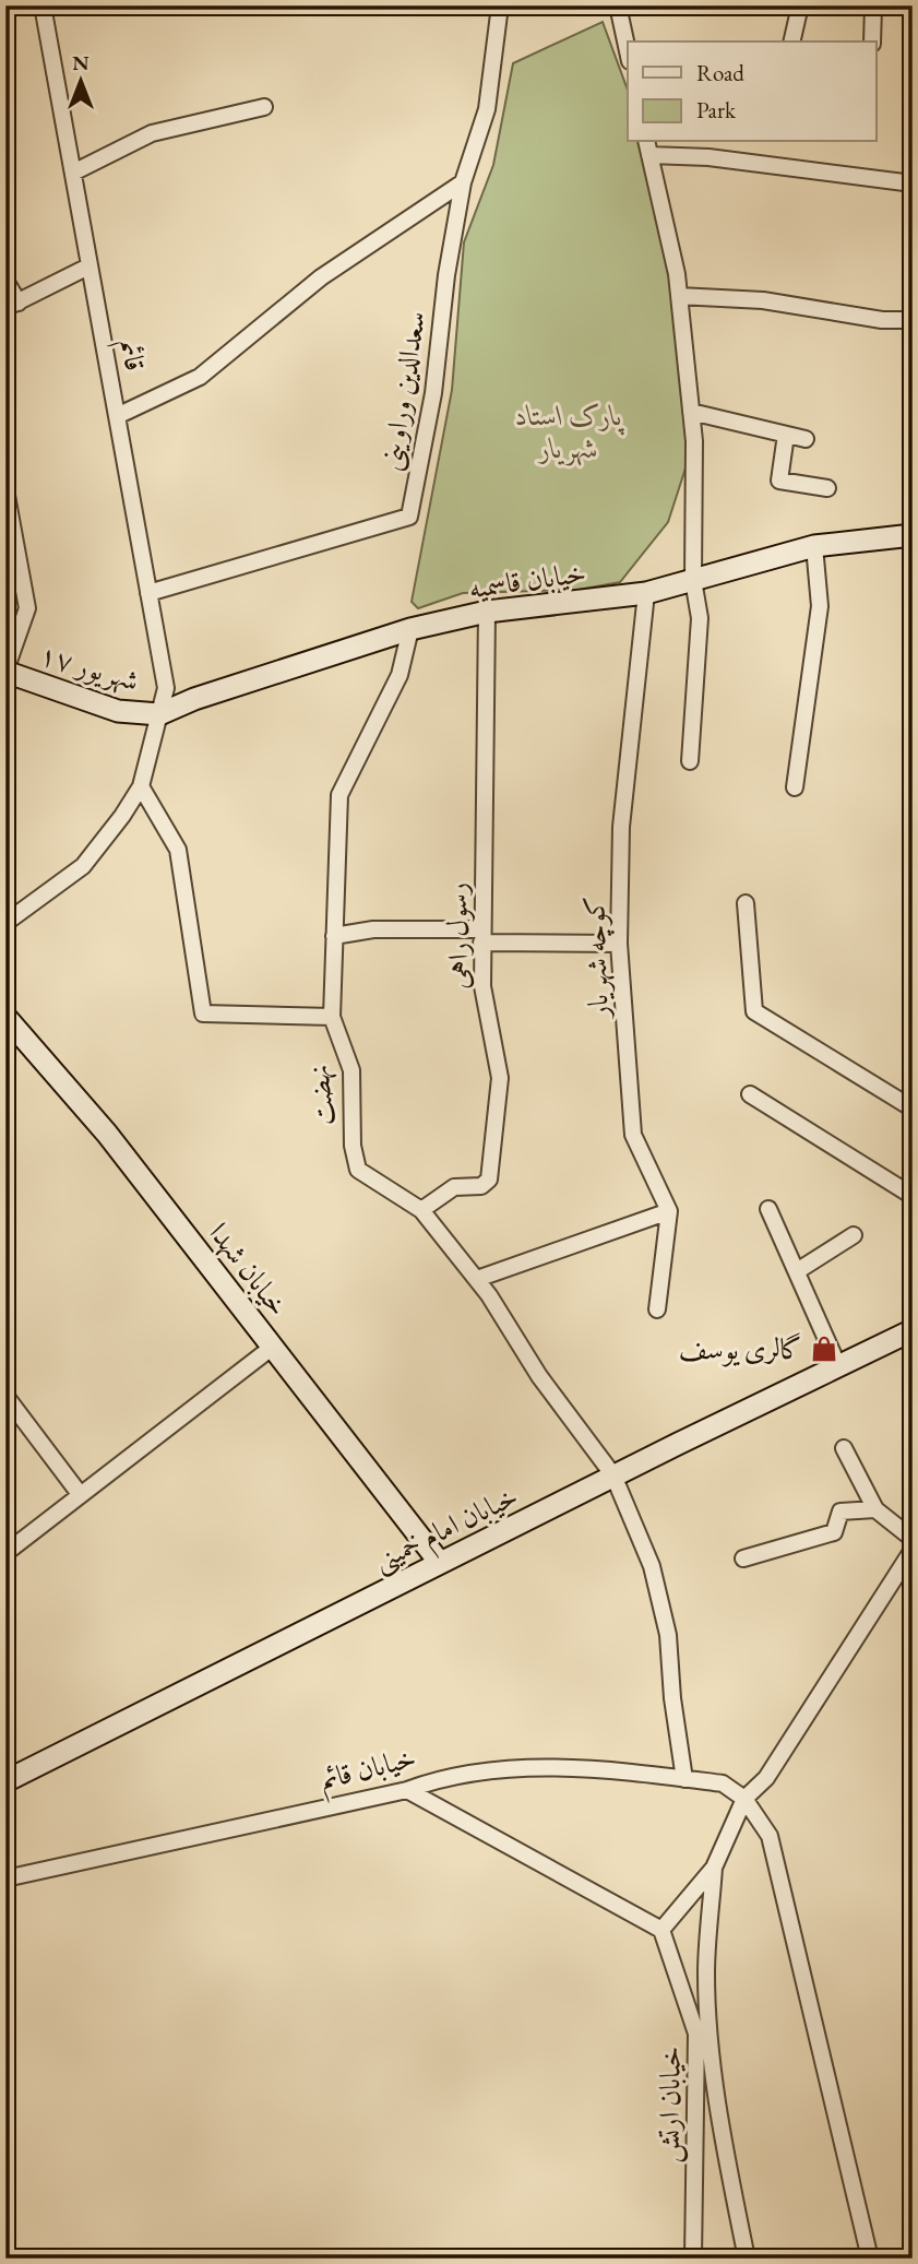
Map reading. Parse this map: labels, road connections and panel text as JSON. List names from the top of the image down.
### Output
{
  "streets": {
    "street": [
      "قائم",
      "سعدالدین وراوینی",
      "خیابان قاسمیه",
      "۱۷ شهریور",
      "رسول راهی",
      "کوچه شهریار",
      "نهضت",
      "خیابان شهدا",
      "خیابان امام خمینی",
      "خیابان قائم",
      "خیابان ارتش"
    ]
  },
  "crossings": [
    ["قائم", "سعدالدین وراوینی"],
    ["قائم", "خیابان قاسمیه"],
    ["قائم", "۱۷ شهریور"],
    ["خیابان قاسمیه", "۱۷ شهریور"],
    ["خیابان قاسمیه", "رسول راهی"],
    ["خیابان قاسمیه", "کوچه شهریار"],
    ["خیابان قاسمیه", "نهضت"],
    ["رسول راهی", "نهضت"],
    ["نهضت", "خیابان امام خمینی"],
    ["نهضت", "خیابان قائم"],
    ["خیابان شهدا", "خیابان امام خمینی"]
  ],
  "parks": ["پارک استاد شهریار"],
  "places": {
    "shop": ["گالری یوسف"]
  },
  "legend": ["Road", "Park"],
  "north": "top"
}
